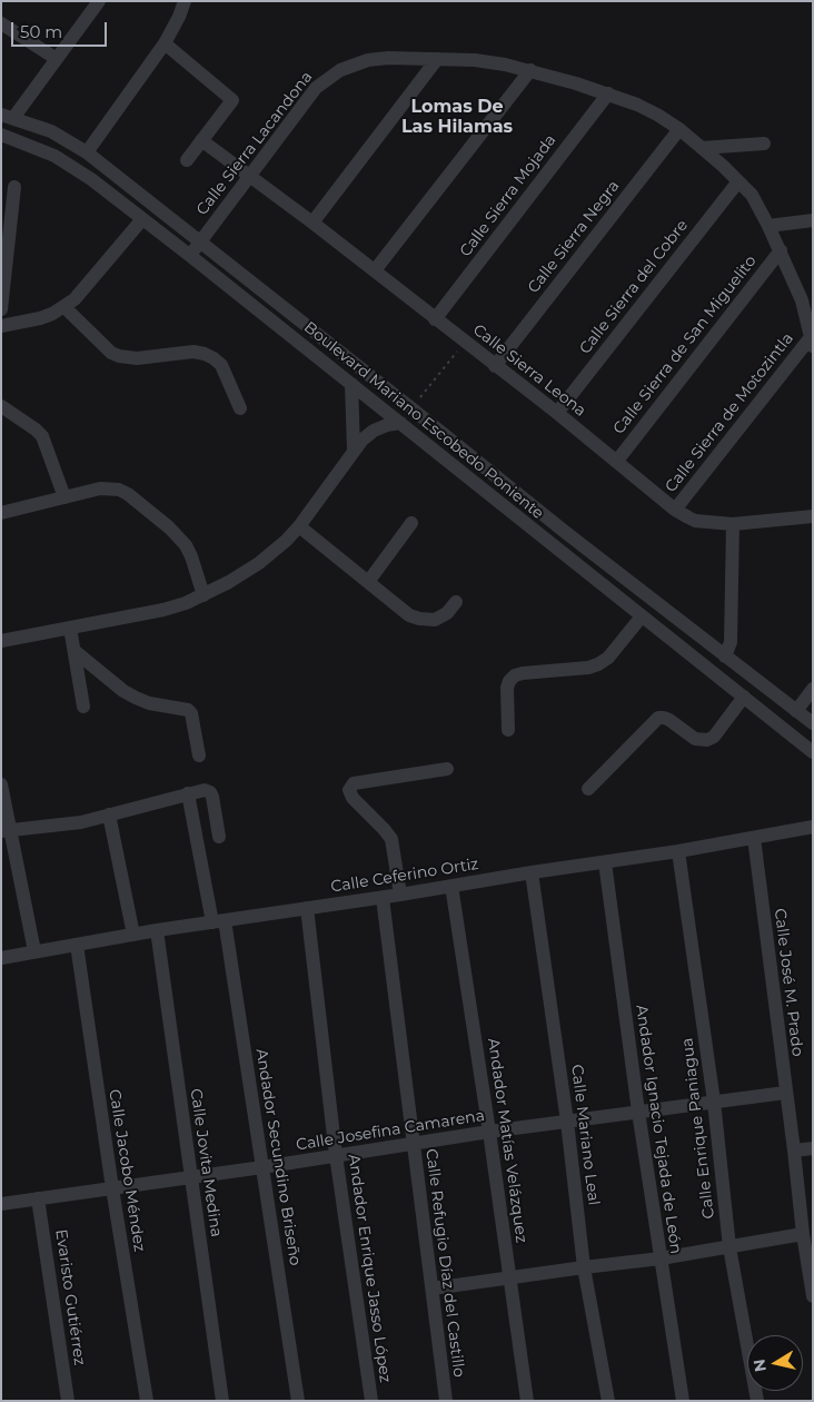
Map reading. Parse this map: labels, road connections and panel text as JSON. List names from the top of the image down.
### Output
{
  "streets": {
    "street": [
      "Calle Sierra Lacandona",
      "Calle Sierra Mojada",
      "Calle Sierra Negra",
      "Calle Sierra del Cobre",
      "Calle Sierra de San Miguelito",
      "Calle Sierra Leona",
      "Calle Sierra de Motozintla",
      "Boulevard Mariano Escobedo Poniente",
      "Calle Ceferino Ortiz",
      "Calle José M. Prado",
      "Calle Enrique Paniagua",
      "Andador Ignacio Tejada de León",
      "Calle Josefina Camarena",
      "Calle Mariano Leal",
      "Andador Matías Velázquez",
      "Andador Secundino Briseño",
      "Calle Jovita Medina",
      "Calle Jacobo Méndez",
      "Calle Refugio Díaz del Castillo",
      "Andador Enrique Jasso López",
      "Evaristo Gutiérrez"
    ]
  },
  "crossings": [
    ["Calle Sierra Lacandona", "Calle Sierra Mojada"],
    ["Calle Sierra Lacandona", "Calle Sierra Negra"],
    ["Calle Sierra Lacandona", "Calle Sierra del Cobre"],
    ["Calle Sierra Lacandona", "Calle Sierra de San Miguelito"],
    ["Calle Sierra Lacandona", "Calle Sierra Leona"],
    ["Calle Sierra Lacandona", "Calle Sierra de Motozintla"],
    ["Calle Sierra Lacandona", "Boulevard Mariano Escobedo Poniente"],
    ["Calle Sierra Mojada", "Calle Sierra Leona"],
    ["Calle Sierra Negra", "Calle Sierra Leona"],
    ["Calle Sierra del Cobre", "Calle Sierra Leona"],
    ["Calle Sierra de San Miguelito", "Calle Sierra Leona"],
    ["Calle Sierra Leona", "Calle Sierra de Motozintla"],
    ["Calle Ceferino Ortiz", "Calle José M. Prado"],
    ["Calle Ceferino Ortiz", "Calle Enrique Paniagua"],
    ["Calle Ceferino Ortiz", "Andador Ignacio Tejada de León"],
    ["Calle Ceferino Ortiz", "Calle Mariano Leal"],
    ["Calle Ceferino Ortiz", "Andador Matías Velázquez"],
    ["Calle Ceferino Ortiz", "Andador Secundino Briseño"],
    ["Calle Ceferino Ortiz", "Calle Jovita Medina"],
    ["Calle Ceferino Ortiz", "Calle Jacobo Méndez"],
    ["Calle Ceferino Ortiz", "Calle Refugio Díaz del Castillo"],
    ["Calle Ceferino Ortiz", "Andador Enrique Jasso López"],
    ["Calle José M. Prado", "Calle Josefina Camarena"],
    ["Calle Enrique Paniagua", "Calle Josefina Camarena"],
    ["Andador Ignacio Tejada de León", "Calle Josefina Camarena"],
    ["Calle Josefina Camarena", "Calle Mariano Leal"],
    ["Calle Josefina Camarena", "Andador Matías Velázquez"],
    ["Calle Josefina Camarena", "Andador Secundino Briseño"],
    ["Calle Josefina Camarena", "Calle Jovita Medina"],
    ["Calle Josefina Camarena", "Calle Jacobo Méndez"],
    ["Calle Josefina Camarena", "Calle Refugio Díaz del Castillo"],
    ["Calle Josefina Camarena", "Andador Enrique Jasso López"],
    ["Calle Josefina Camarena", "Evaristo Gutiérrez"]
  ],
  "districts": ["Lomas De Las Hilamas"],
  "scale_bar": "50 m",
  "north": "left"
}
